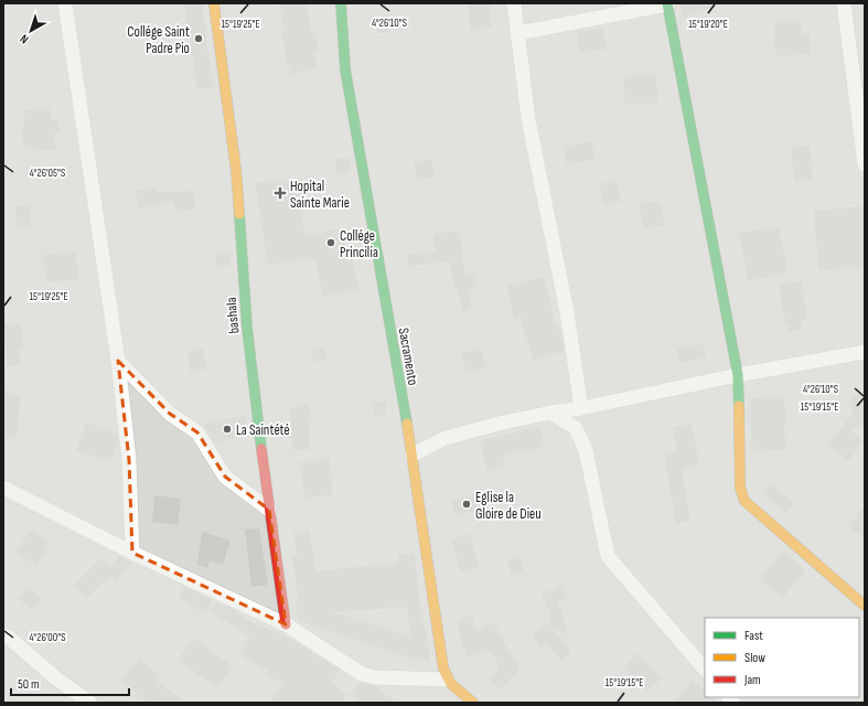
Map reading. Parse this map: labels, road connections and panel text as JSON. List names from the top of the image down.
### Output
{
  "streets": {
    "street": ["bashala", "Sacramento"]
  },
  "places": {
    "other": [
      "Collége Saint Padre Pio",
      "Collége Princilia",
      "La Saintété",
      "Eglise la Gloire de Dieu"
    ],
    "health": ["Hopital Sainte Marie"]
  },
  "legend": ["Fast", "Slow", "Jam"],
  "scale_bar": "50 m",
  "north": "bottom left",
  "coordinates": [
    "4°26'10\"S",
    "15°19'25\"E",
    "15°19'20\"E",
    "4°26'05\"S",
    "15°19'15\"E",
    "4°26'00\"S"
  ]
}
